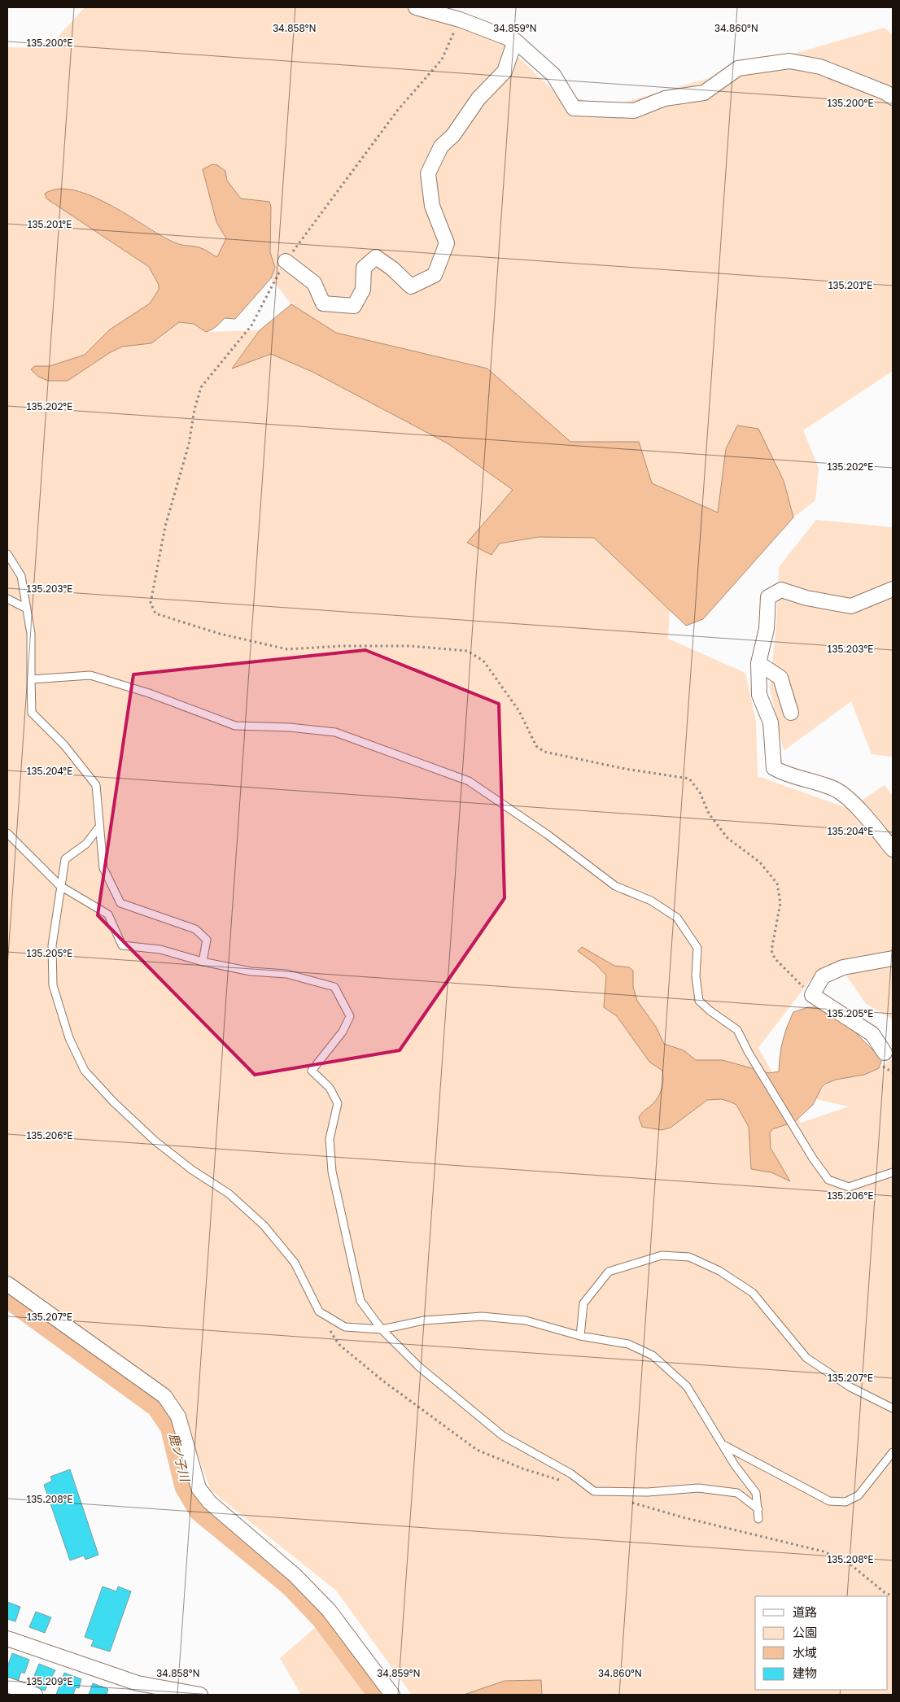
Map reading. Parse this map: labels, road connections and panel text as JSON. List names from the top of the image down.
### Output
{
  "water": ["鹿ノ子川"],
  "legend": [
    "道路",
    "公園",
    "水域",
    "建物"
  ],
  "coordinates": [
    "34.858°N",
    "34.859°N",
    "34.860°N",
    "135.200°E",
    "135.201°E",
    "135.202°E",
    "135.203°E",
    "135.204°E",
    "135.205°E",
    "135.206°E",
    "135.207°E",
    "135.208°E",
    "135.209°E"
  ]
}
